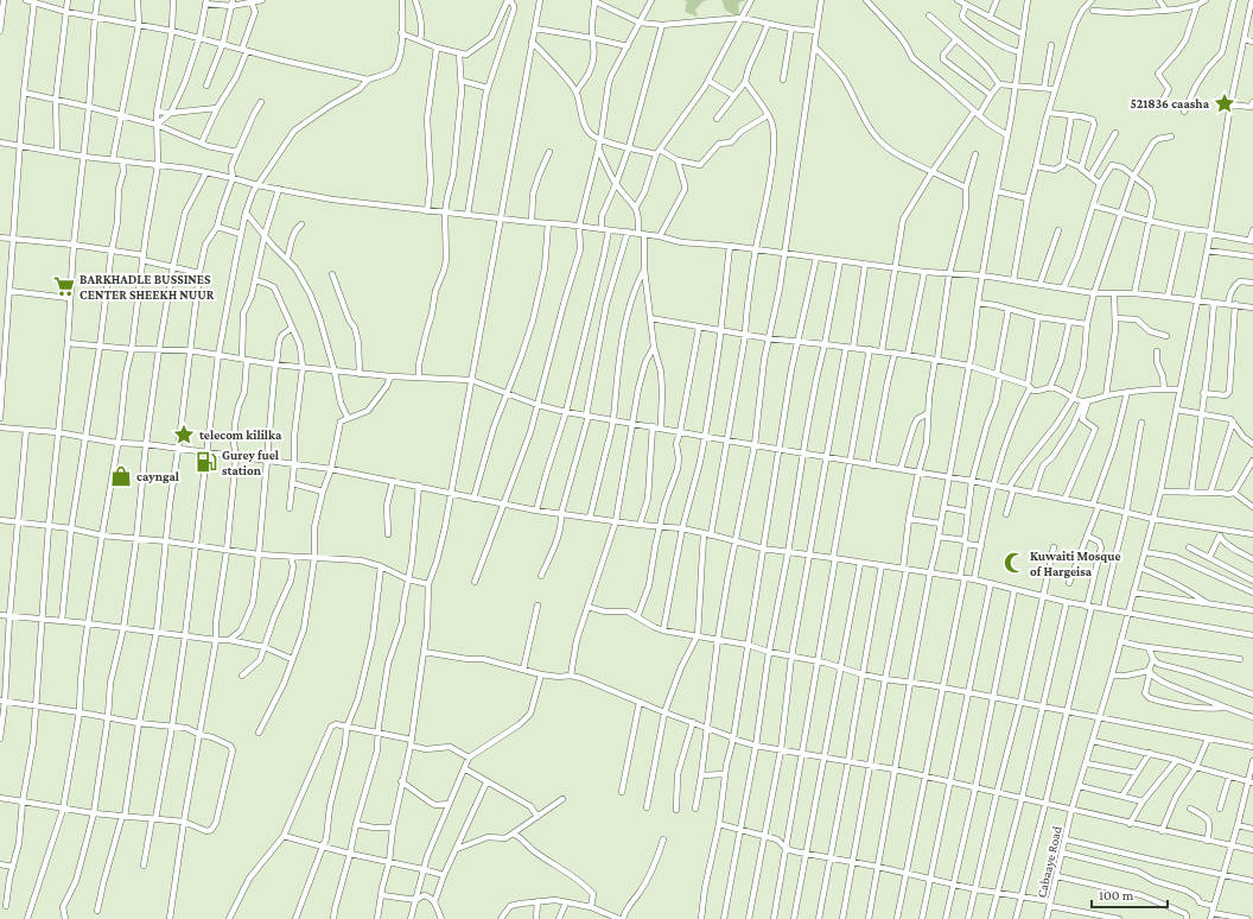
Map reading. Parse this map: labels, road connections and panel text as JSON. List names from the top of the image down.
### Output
{
  "streets": {
    "street": ["Cabaaye Road"]
  },
  "places": {
    "place": ["521836 caasha", "telecom kililka"],
    "supermarket": ["BARKHADLE BUSSINES CENTER SHEEKH NUUR"],
    "fuel station": ["Gurey fuel station"],
    "shop": ["cayngal"],
    "mosque": ["Kuwaiti Mosque of Hargeisa"]
  },
  "scale_bar": "100 m"
}
